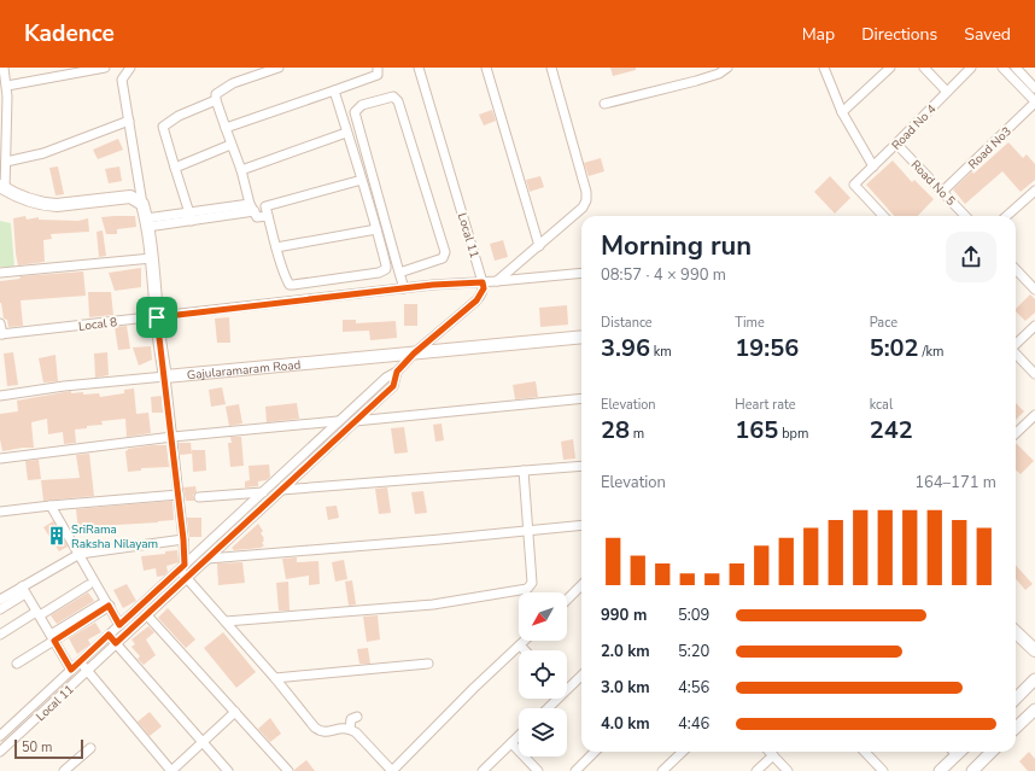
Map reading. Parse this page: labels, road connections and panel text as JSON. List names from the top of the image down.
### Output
{
  "streets": {
    "main road": ["Gajularamaram Road"],
    "street": [
      "Road No 4",
      "Road No3",
      "Road No 5",
      "Local 11",
      "Local 8"
    ]
  },
  "crossings": [
    ["Road No 4", "Road No 5"],
    ["Road No3", "Road No 5"],
    ["Local 11", "Local 8"],
    ["Local 11", "Gajularamaram Road"]
  ],
  "places": {
    "building": ["SriRama Raksha Nilayam"]
  },
  "scale_bar": "50 m",
  "north": "bottom left",
  "page": {
    "header": "Kadence",
    "nav": ["Map", "Directions", "Saved"],
    "heading": ["Morning run", "08:57 · 4 × 990 m"],
    "stats": [
      ["Distance", "3.96 km"],
      ["Time", "19:56"],
      ["Pace", "5:02 /km"],
      ["Elevation", "28 m"],
      ["Heart rate", "165 bpm"],
      ["kcal", "242"]
    ],
    "chart": ["Elevation", "164–171 m"],
    "list": [
      {
        "name": "990 m",
        "note": "5:09"
      },
      {
        "name": "2.0 km",
        "note": "5:20"
      },
      {
        "name": "3.0 km",
        "note": "4:56"
      },
      {
        "name": "4.0 km",
        "note": "4:46"
      }
    ],
    "scale": "50 m"
  }
}
